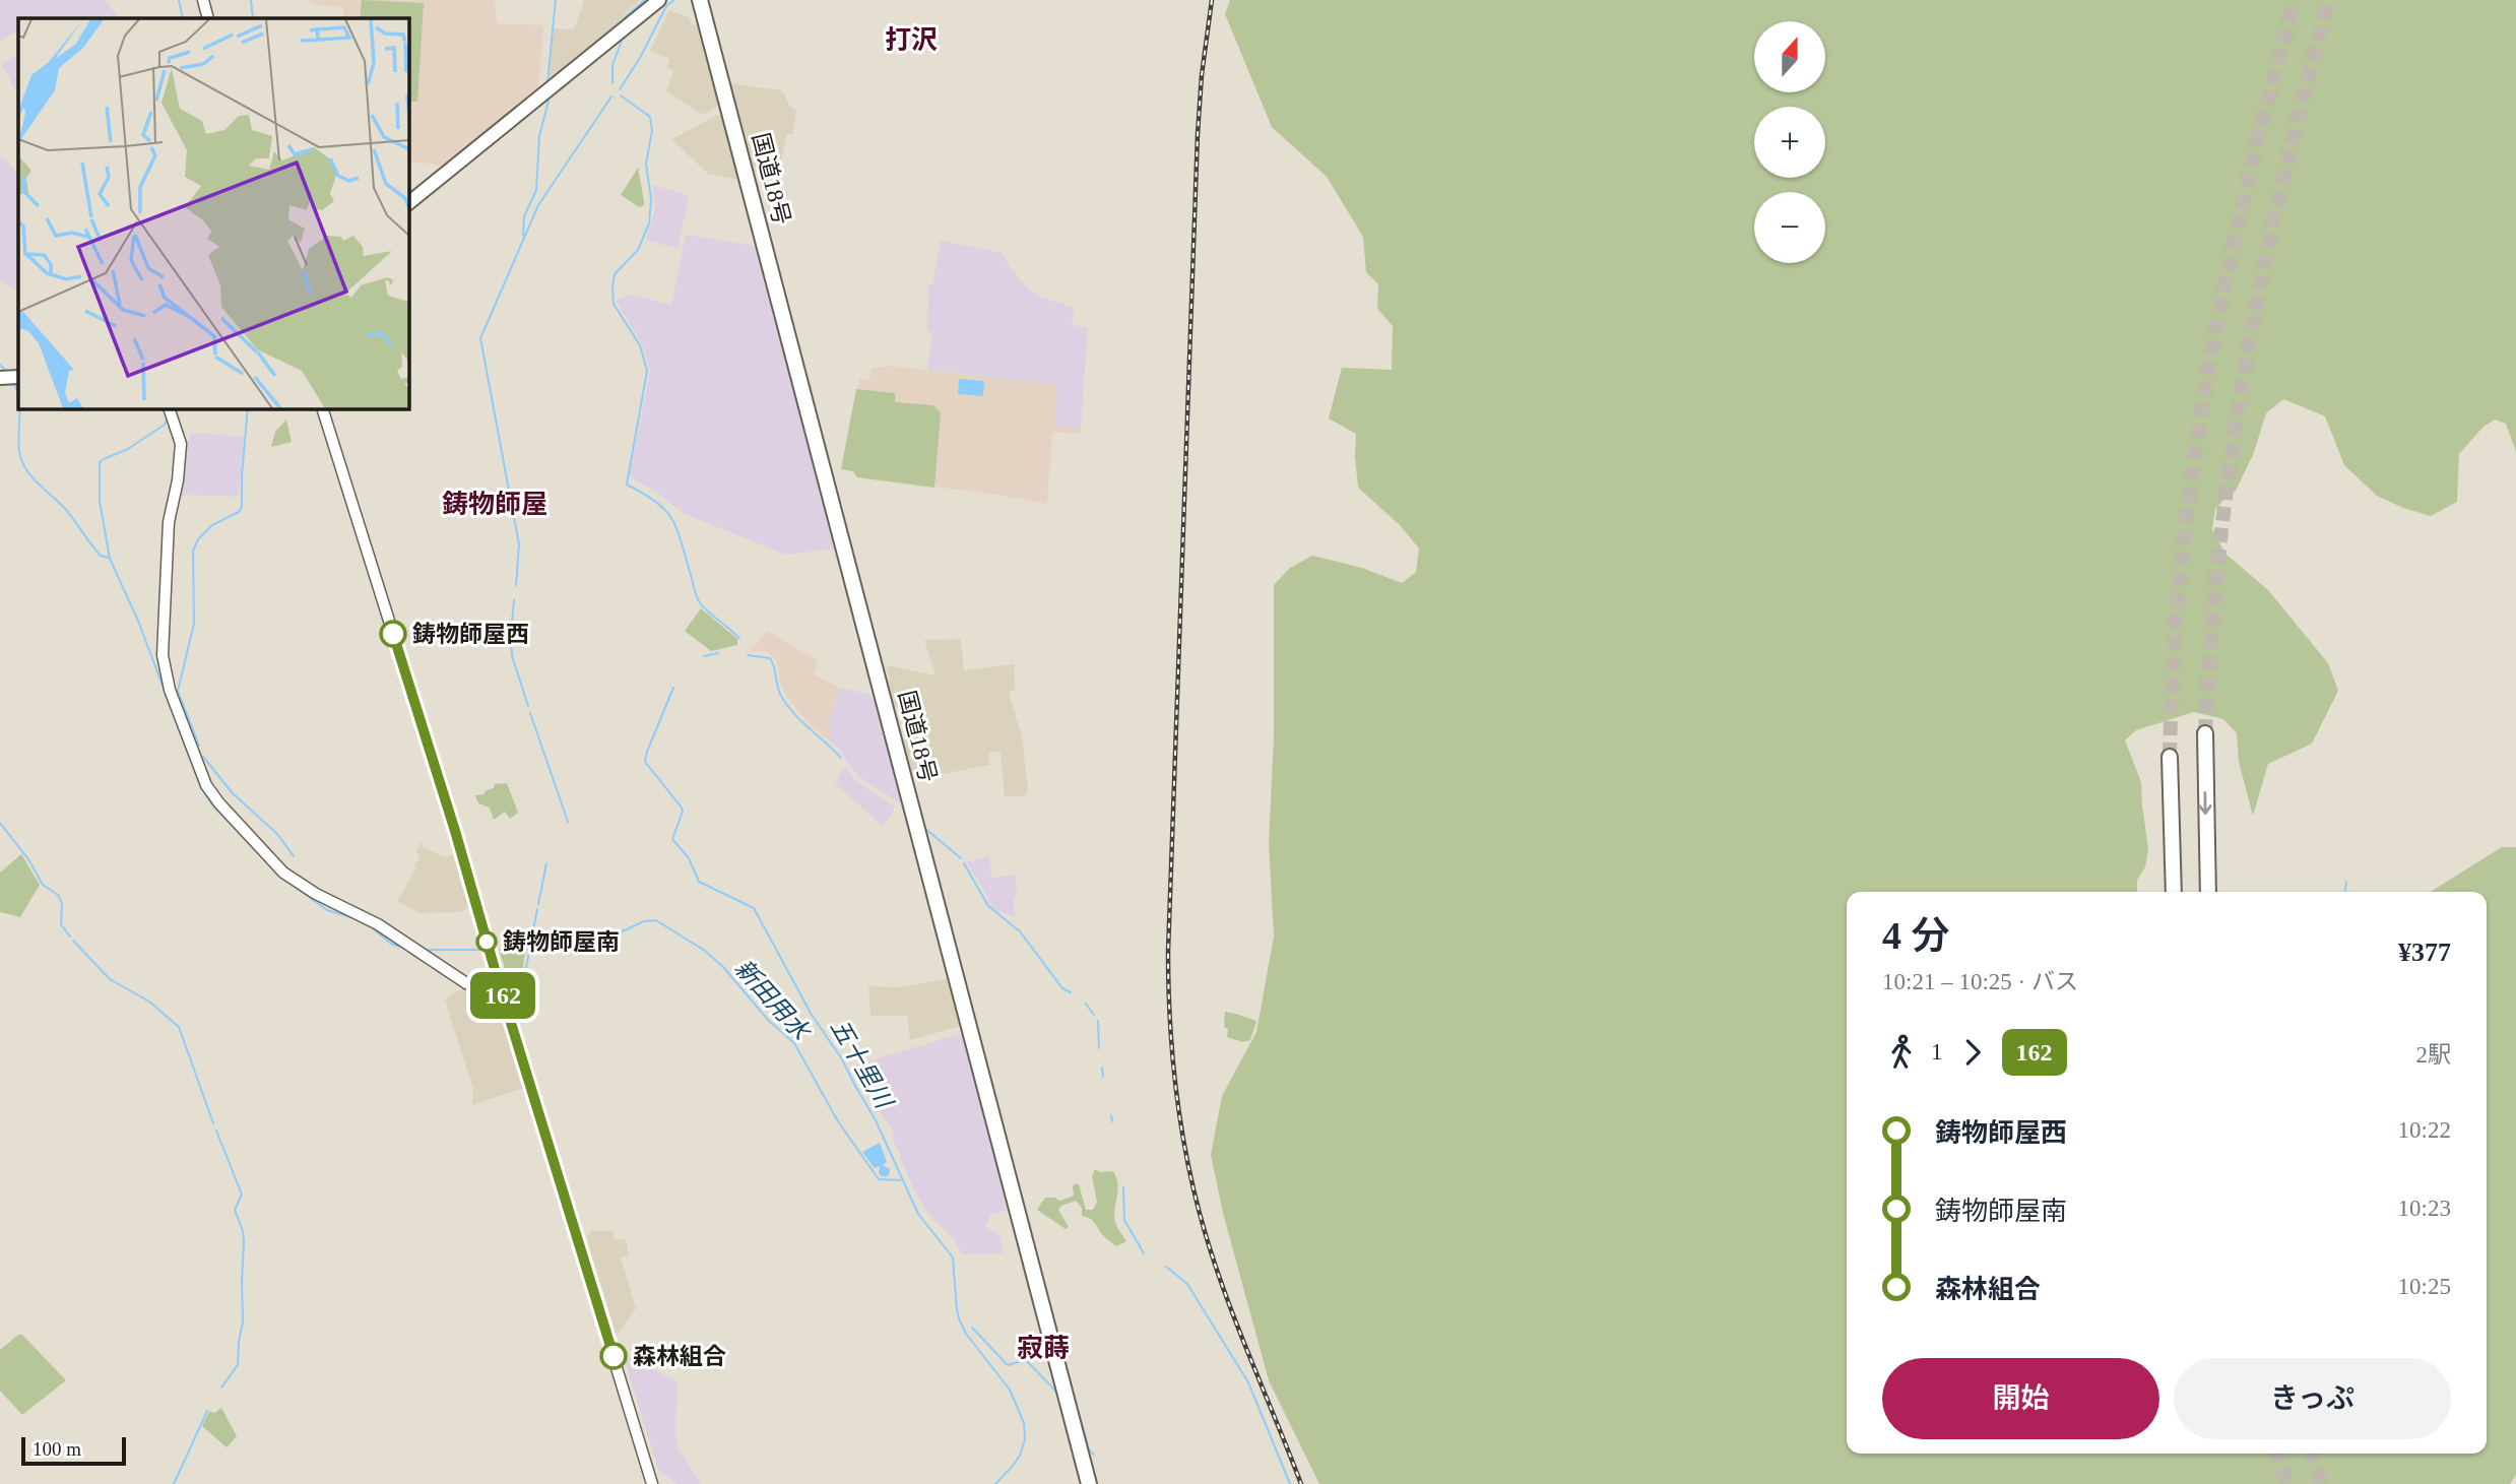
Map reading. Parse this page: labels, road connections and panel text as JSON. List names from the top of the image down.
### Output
{
  "streets": {
    "highway": ["国道18号"]
  },
  "districts": ["打沢", "鋳物師屋", "寂蒔"],
  "water": ["新田用水", "五十里川"],
  "places": ["鋳物師屋西", "鋳物師屋南", "森林組合"],
  "lines": ["bus line 162"],
  "scale_bar": "100 m",
  "north": "top",
  "page": {
    "on_map": "162",
    "map_buttons": ["+", "−"],
    "heading": ["4 分", "10:21 – 10:25 · バス", "¥377"],
    "legs": ["1", "162", "2駅"],
    "list": [
      {
        "name": "鋳物師屋西",
        "value": "10:22"
      },
      {
        "name": "鋳物師屋南",
        "value": "10:23"
      },
      {
        "name": "森林組合",
        "value": "10:25"
      }
    ],
    "buttons": ["開始", "きっぷ"],
    "scale": "100 m"
  }
}
